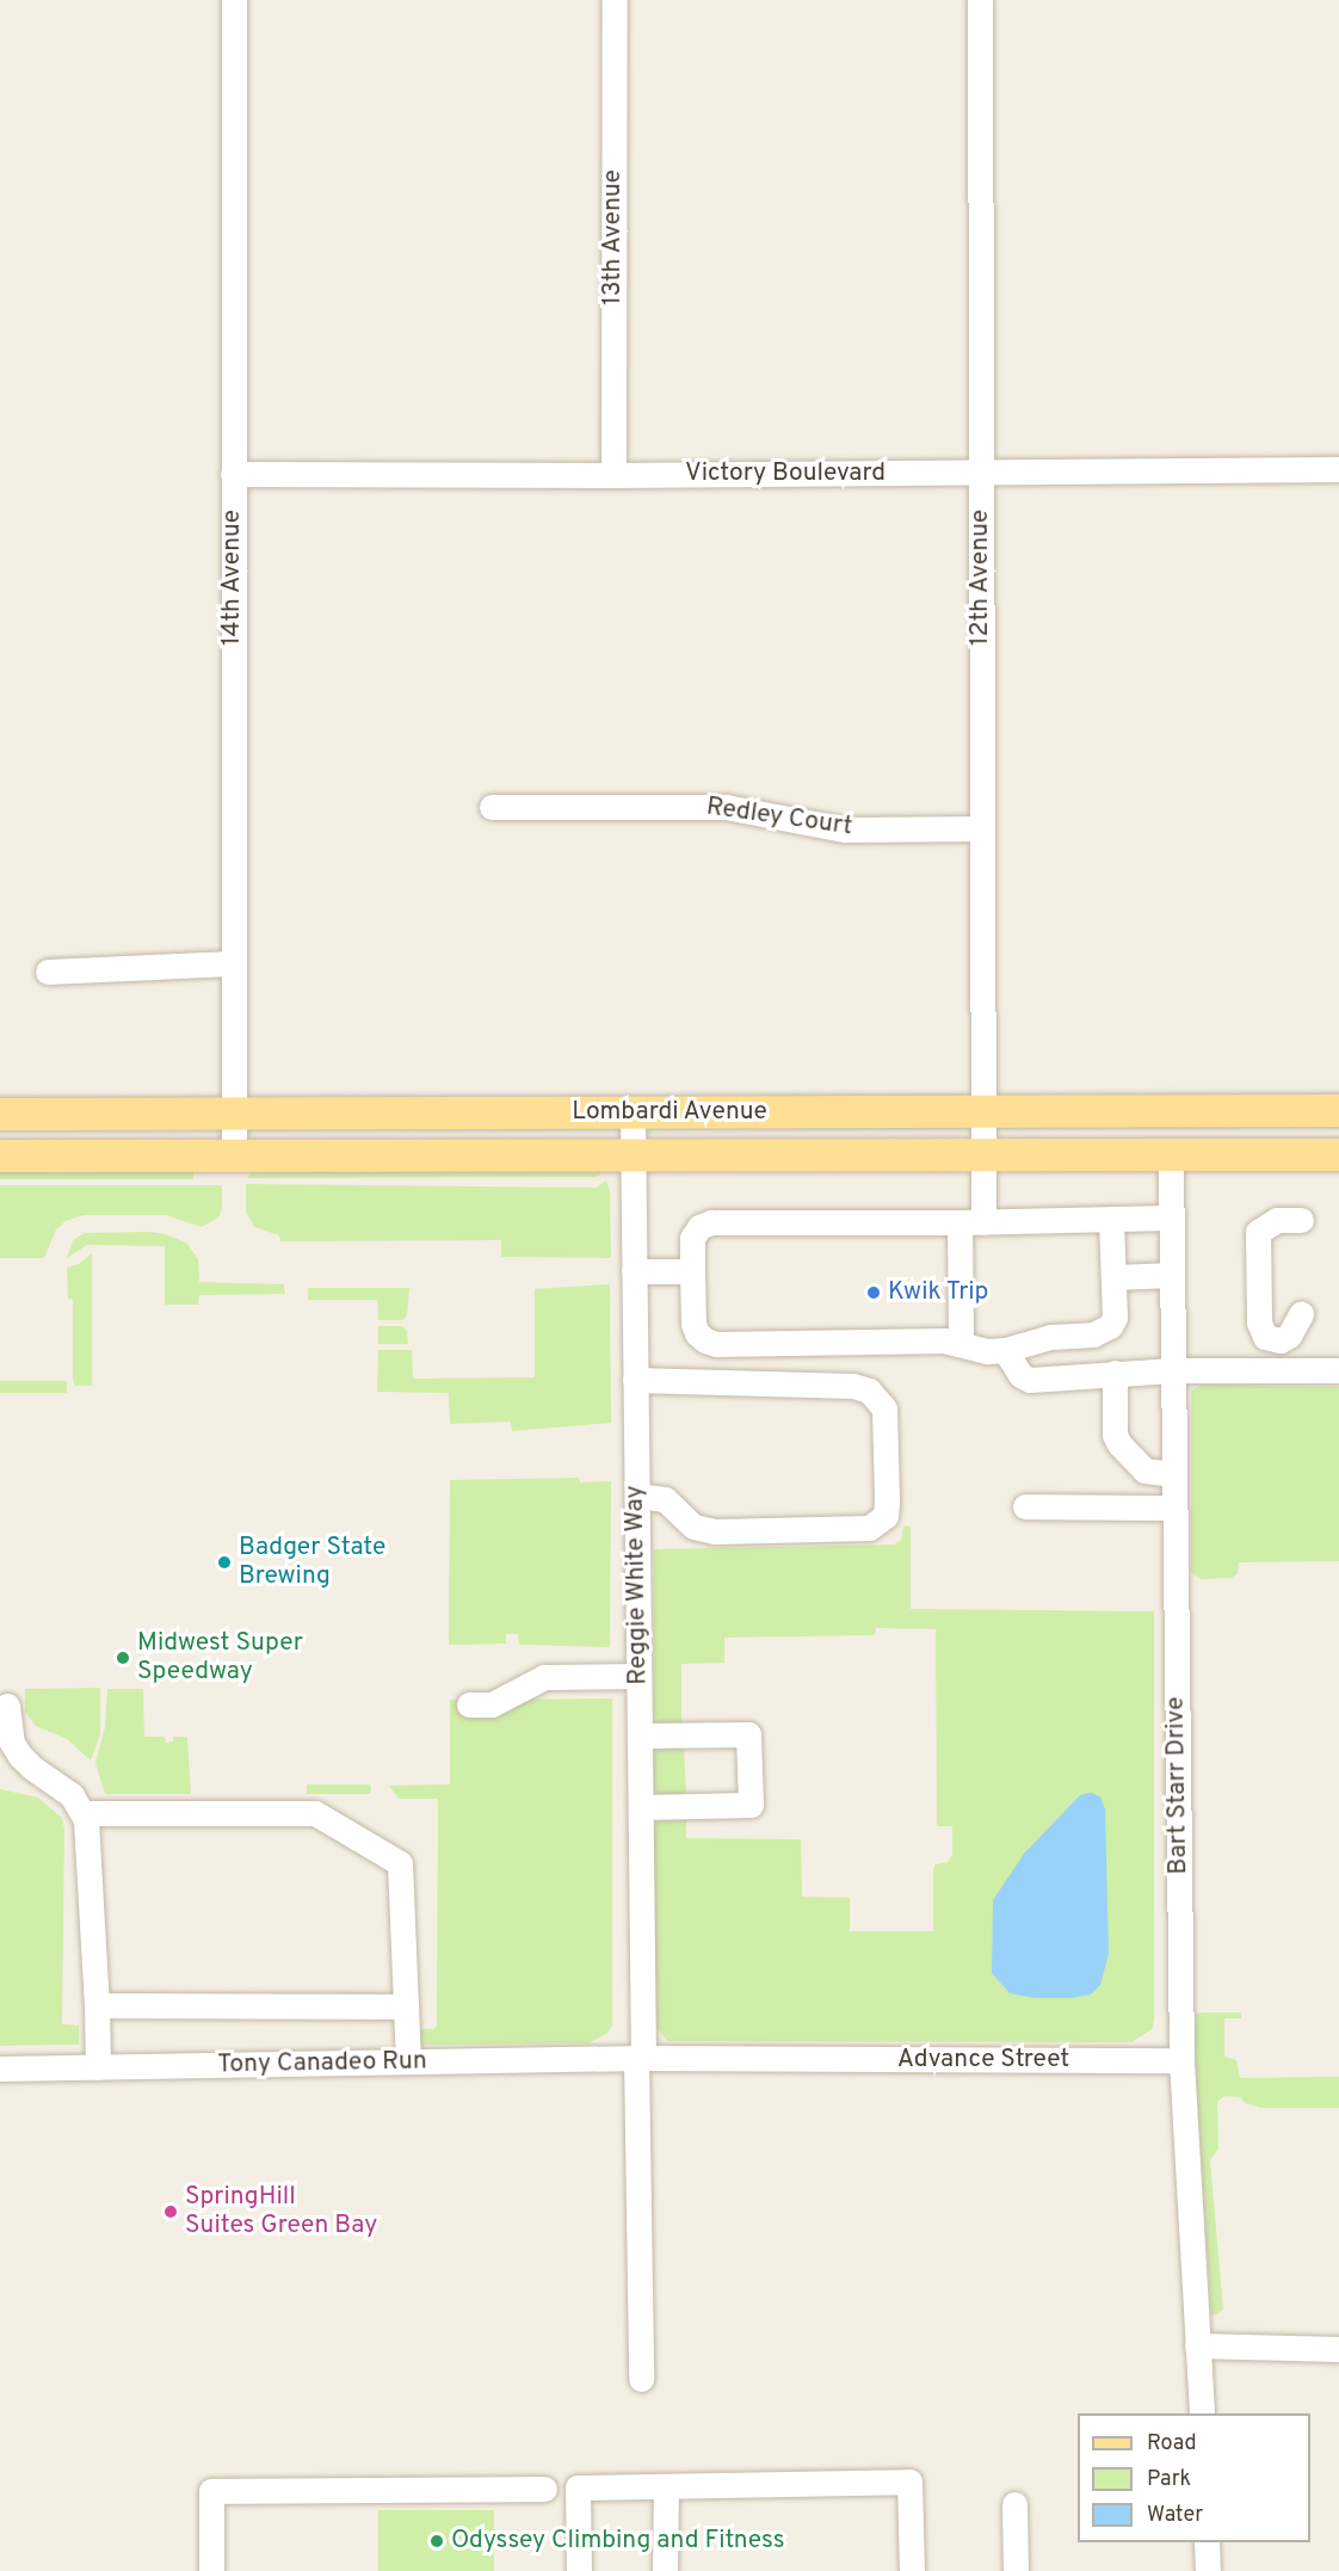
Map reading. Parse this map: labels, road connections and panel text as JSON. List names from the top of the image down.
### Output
{
  "streets": {
    "main road": ["Lombardi Avenue"],
    "street": [
      "13th Avenue",
      "Victory Boulevard",
      "14th Avenue",
      "12th Avenue",
      "Redley Court",
      "Reggie White Way",
      "Bart Starr Drive",
      "Advance Street",
      "Tony Canadeo Run"
    ]
  },
  "crossings": [
    ["13th Avenue", "Victory Boulevard"],
    ["Victory Boulevard", "14th Avenue"],
    ["Victory Boulevard", "12th Avenue"],
    ["14th Avenue", "Lombardi Avenue"],
    ["12th Avenue", "Redley Court"],
    ["12th Avenue", "Lombardi Avenue"],
    ["Lombardi Avenue", "Reggie White Way"],
    ["Lombardi Avenue", "Bart Starr Drive"],
    ["Reggie White Way", "Tony Canadeo Run"],
    ["Bart Starr Drive", "Advance Street"],
    ["Advance Street", "Tony Canadeo Run"]
  ],
  "places": [
    "Kwik Trip",
    "Badger State Brewing",
    "Midwest Super Speedway",
    "SpringHill Suites Green Bay",
    "Odyssey Climbing and Fitness"
  ],
  "legend": ["Road", "Park", "Water"]
}
